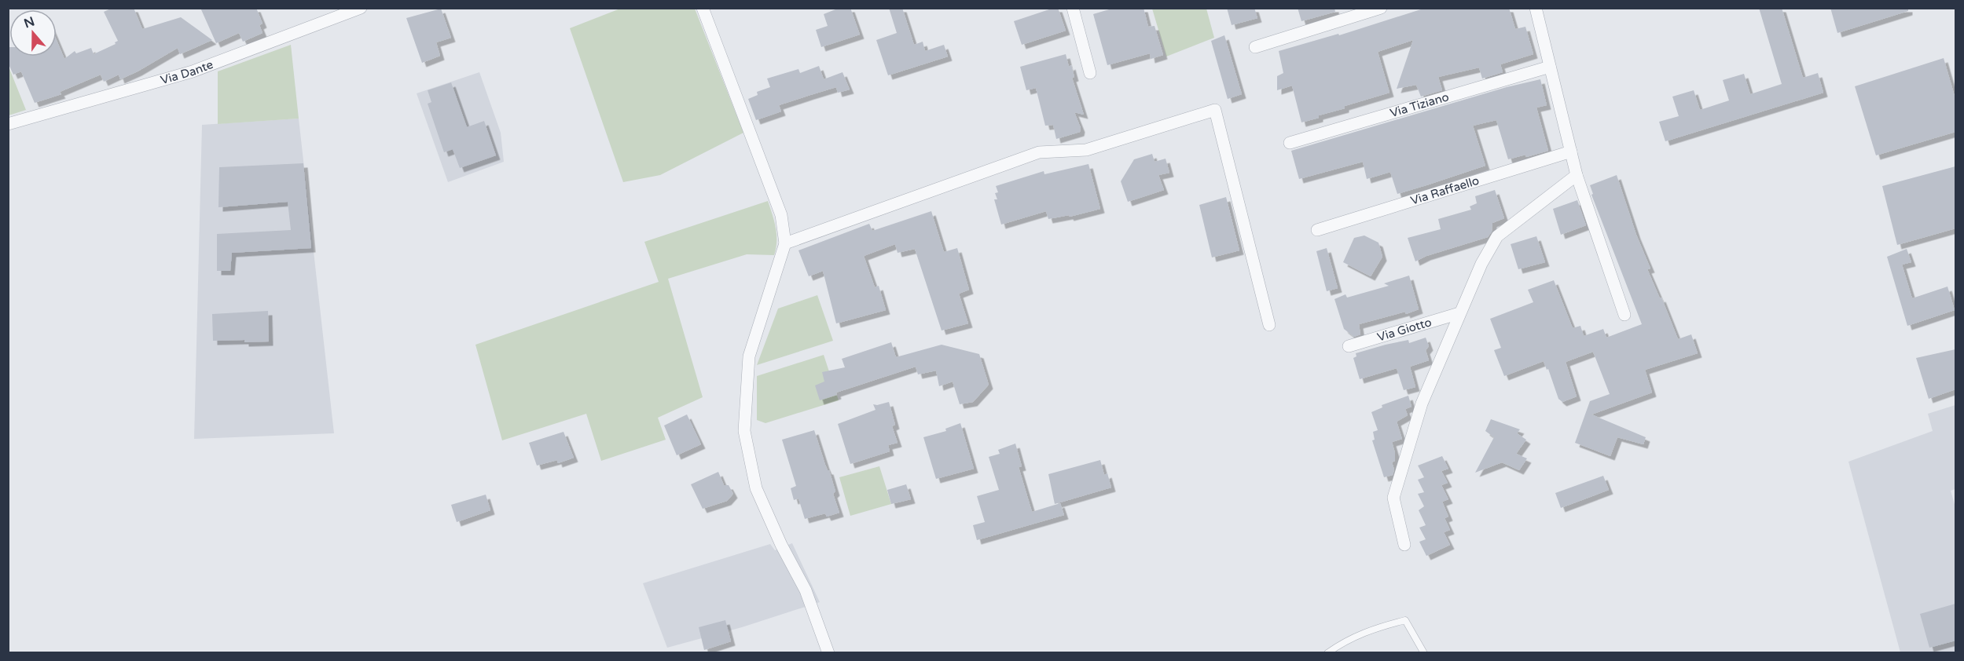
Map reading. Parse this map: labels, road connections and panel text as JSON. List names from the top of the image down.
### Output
{
  "streets": {
    "street": [
      "Via Dante",
      "Via Tiziano",
      "Via Raffaello",
      "Via Giotto"
    ]
  },
  "north": "top"
}
